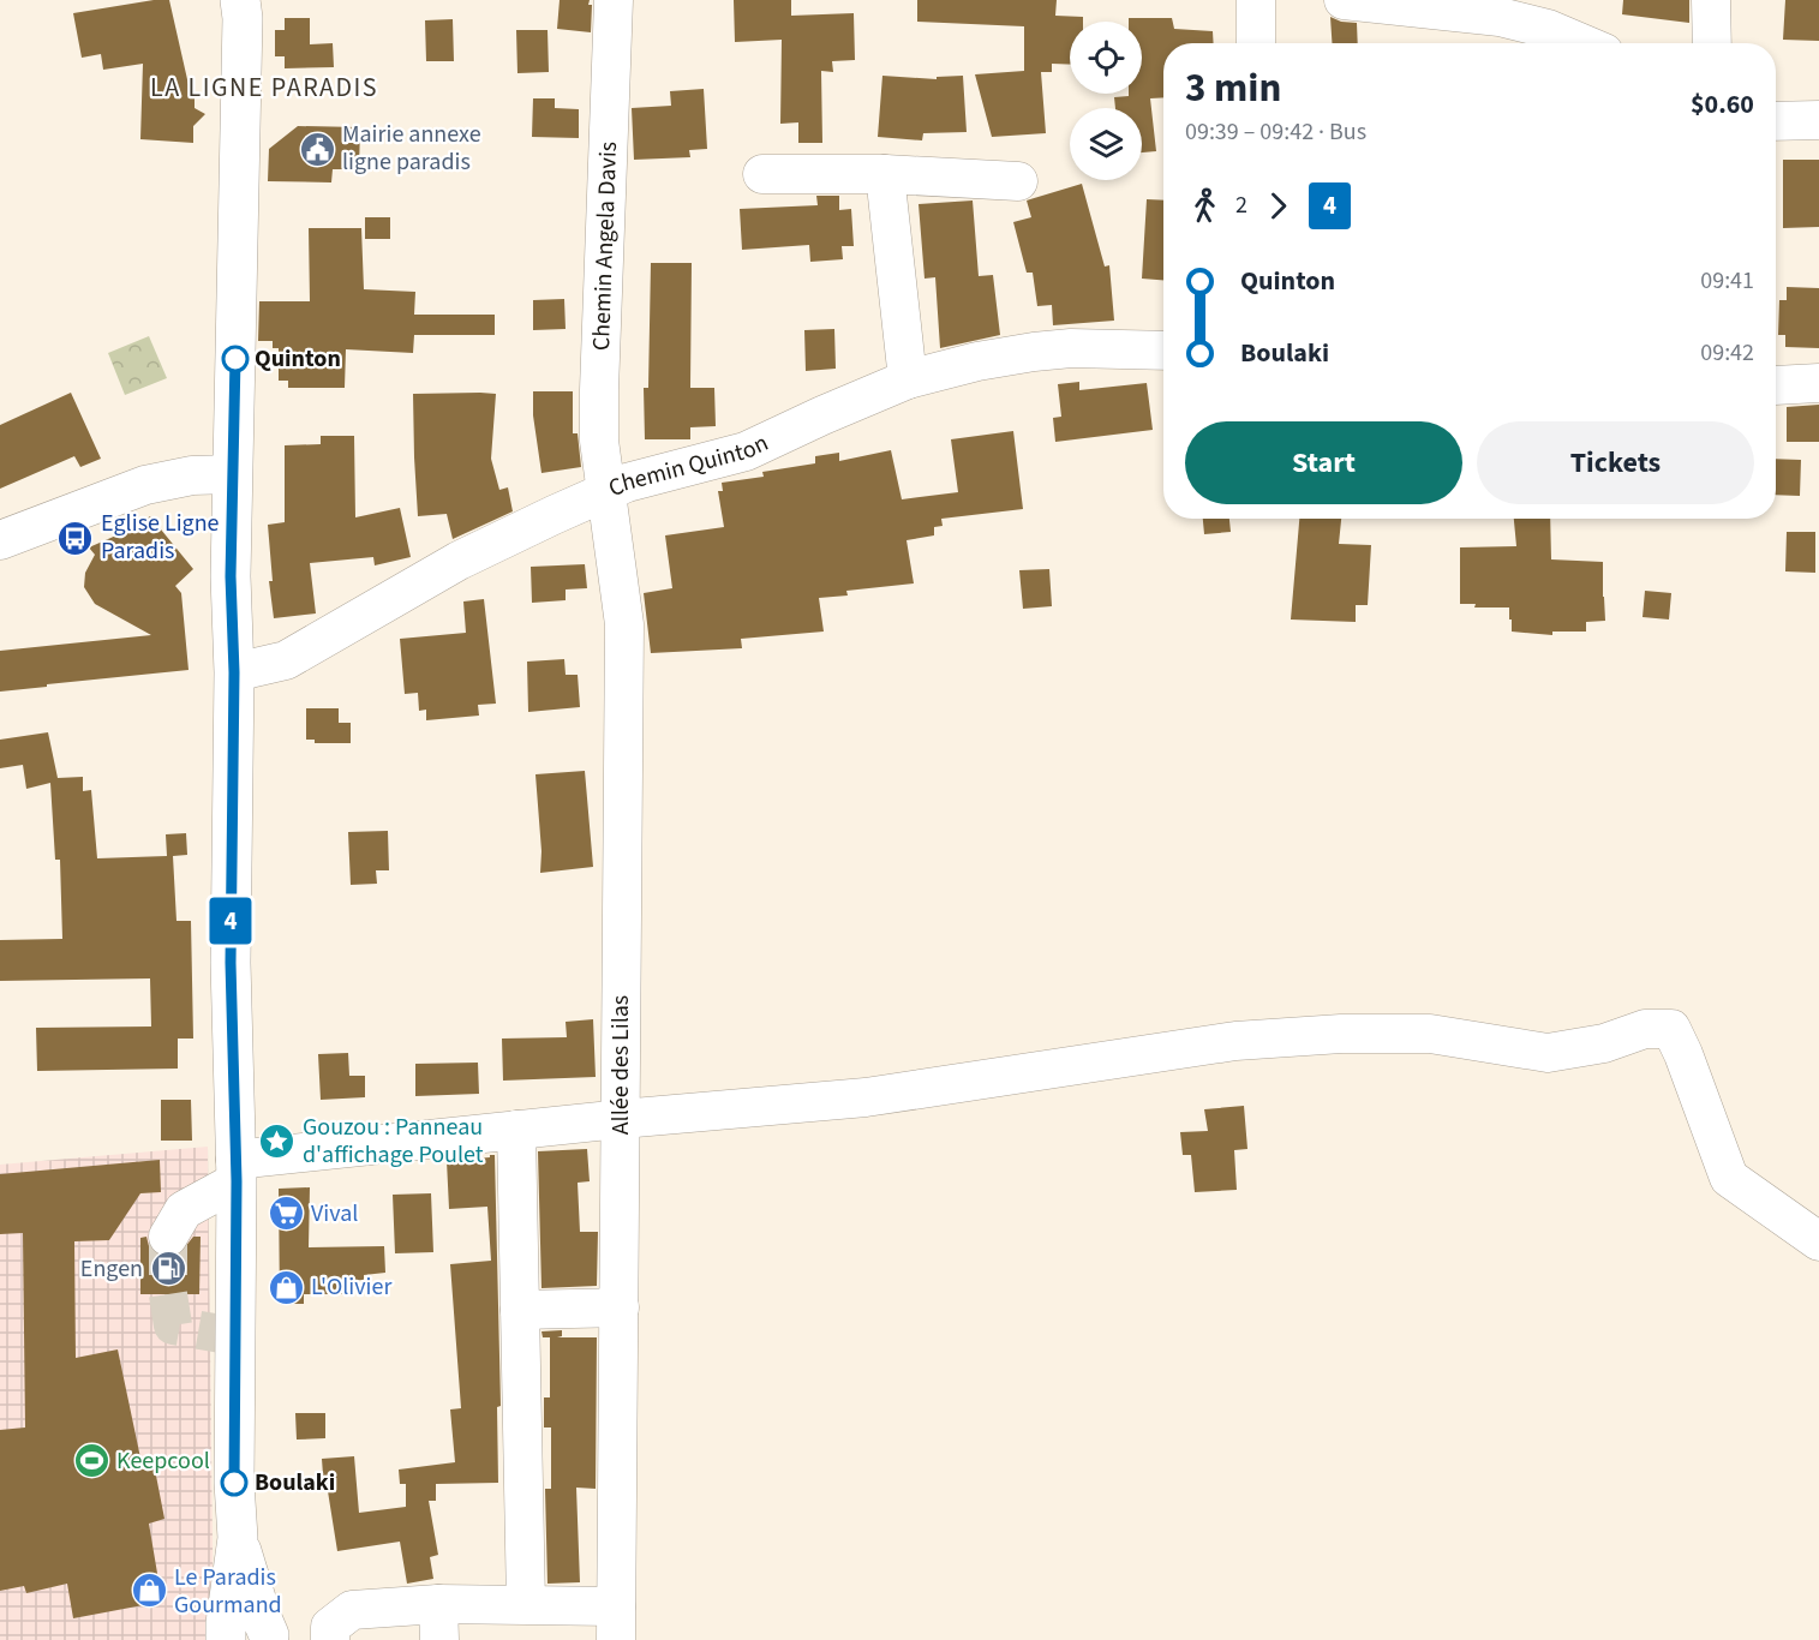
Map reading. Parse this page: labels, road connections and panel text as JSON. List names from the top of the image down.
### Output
{
  "streets": {
    "street": ["Chemin Angela Davis", "Chemin Quinton", "Allée des Lilas"]
  },
  "crossings": [
    ["Chemin Angela Davis", "Chemin Quinton"],
    ["Chemin Angela Davis", "Allée des Lilas"],
    ["Chemin Quinton", "Allée des Lilas"]
  ],
  "districts": ["LA LIGNE PARADIS"],
  "places": {
    "public building": ["Mairie annexe ligne paradis"],
    "other": ["Quinton", "Boulaki"],
    "bus stop": ["Eglise Ligne Paradis"],
    "place": ["Gouzou : Panneau d'affichage Poulet"],
    "supermarket": ["Vival"],
    "fuel station": ["Engen"],
    "shop": ["L'Olivier", "Le Paradis Gourmand"],
    "sports": ["Keepcool"]
  },
  "lines": ["bus line 4"],
  "page": {
    "on_map": "4",
    "heading": ["3 min", "09:39 – 09:42 · Bus", "$0.60"],
    "legs": ["2", "4"],
    "list": [
      {
        "name": "Quinton",
        "value": "09:41"
      },
      {
        "name": "Boulaki",
        "value": "09:42"
      }
    ],
    "buttons": ["Start", "Tickets"]
  }
}
